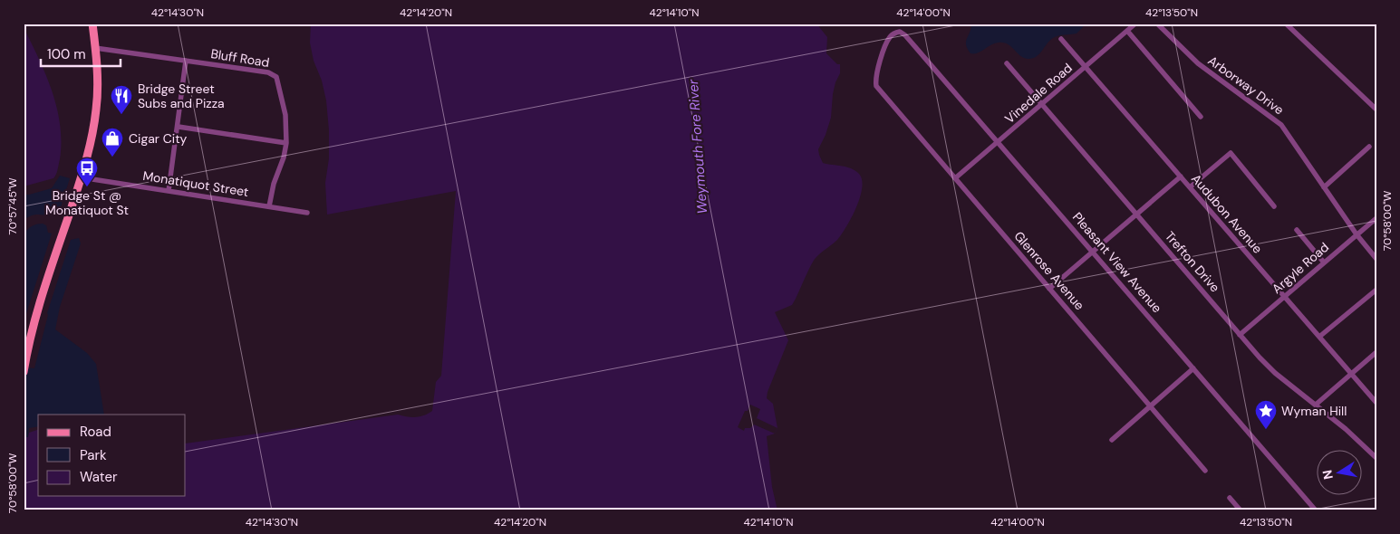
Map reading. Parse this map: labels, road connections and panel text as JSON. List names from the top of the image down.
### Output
{
  "streets": {
    "street": [
      "Bluff Road",
      "Arborway Drive",
      "Vinedale Road",
      "Monatiquot Street",
      "Audubon Avenue",
      "Trefton Drive",
      "Pleasant View Avenue",
      "Argyle Road",
      "Glenrose Avenue"
    ]
  },
  "crossings": [
    ["Bluff Road", "Monatiquot Street"],
    ["Arborway Drive", "Argyle Road"],
    ["Vinedale Road", "Audubon Avenue"],
    ["Vinedale Road", "Trefton Drive"],
    ["Vinedale Road", "Pleasant View Avenue"],
    ["Vinedale Road", "Glenrose Avenue"],
    ["Audubon Avenue", "Argyle Road"],
    ["Trefton Drive", "Argyle Road"],
    ["Pleasant View Avenue", "Glenrose Avenue"]
  ],
  "water": ["Weymouth Fore River"],
  "places": {
    "restaurant": ["Bridge Street Subs and Pizza"],
    "shop": ["Cigar City"],
    "bus stop": ["Bridge St @ Monatiquot St"],
    "place": ["Wyman Hill"]
  },
  "legend": ["Road", "Park", "Water"],
  "scale_bar": "100 m",
  "north": "left",
  "coordinates": [
    "42°14'30\"N",
    "42°14'20\"N",
    "42°14'10\"N",
    "42°14'00\"N",
    "42°13'50\"N",
    "70°57'45\"W",
    "70°58'00\"W"
  ]
}
